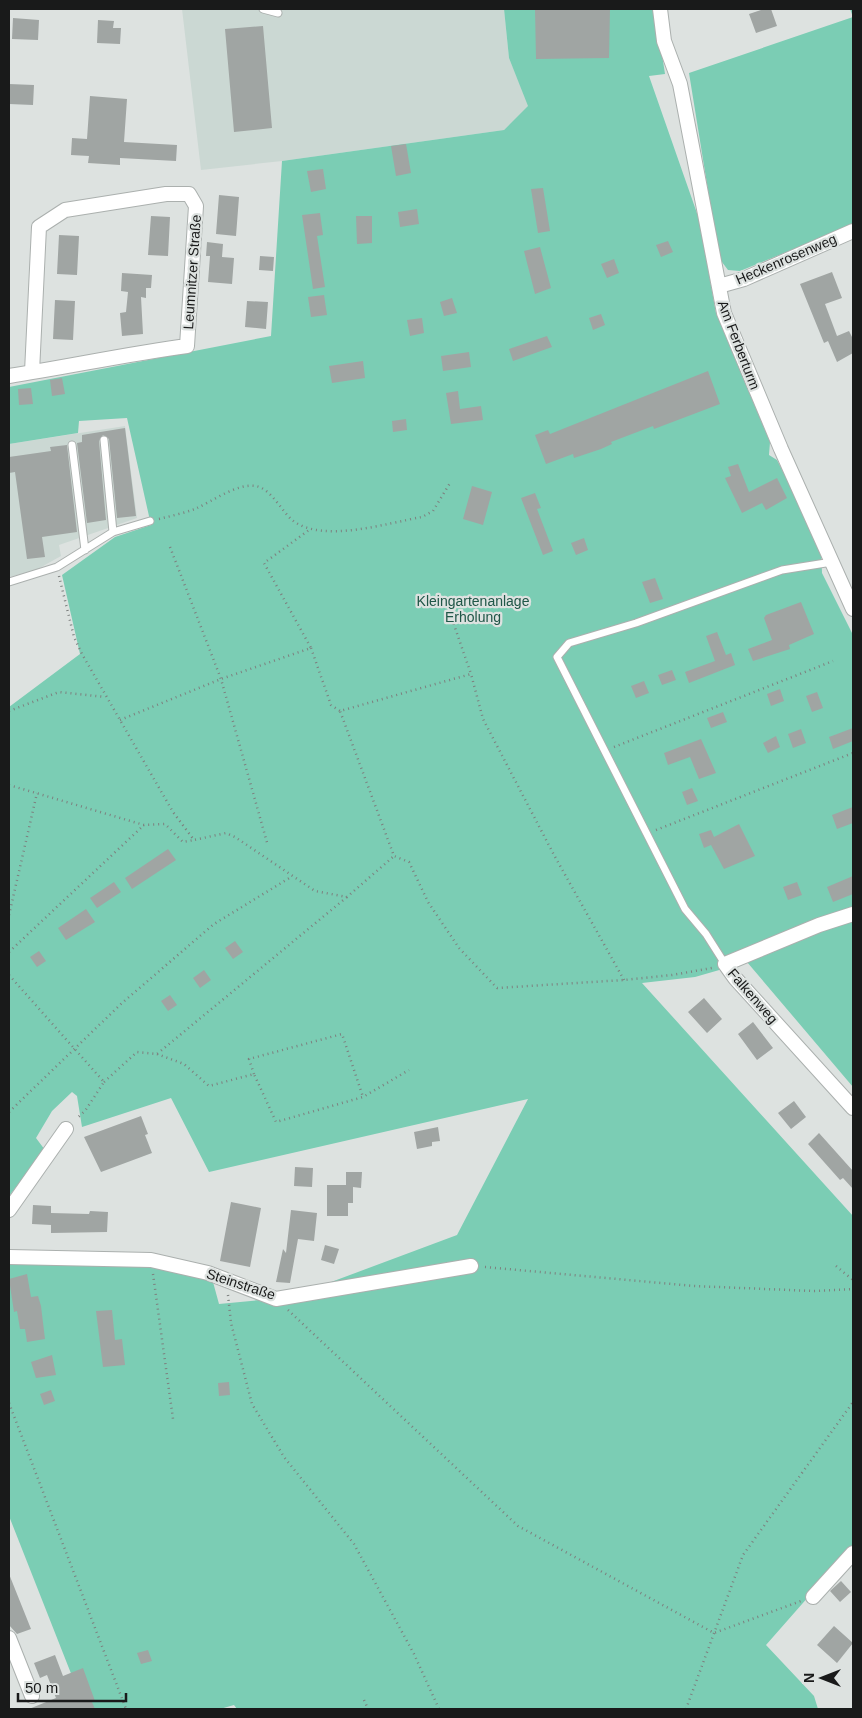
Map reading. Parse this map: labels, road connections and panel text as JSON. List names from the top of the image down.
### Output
{
  "streets": {
    "street": [
      "Heckenrosenweg",
      "Leumnitzer Straße",
      "Am Ferberturm",
      "Falkenweg",
      "Steinstraße"
    ]
  },
  "crossings": [
    ["Heckenrosenweg", "Am Ferberturm"]
  ],
  "parks": ["Kleingartenanlage Erholung"],
  "scale_bar": "50 m",
  "north": "left"
}
